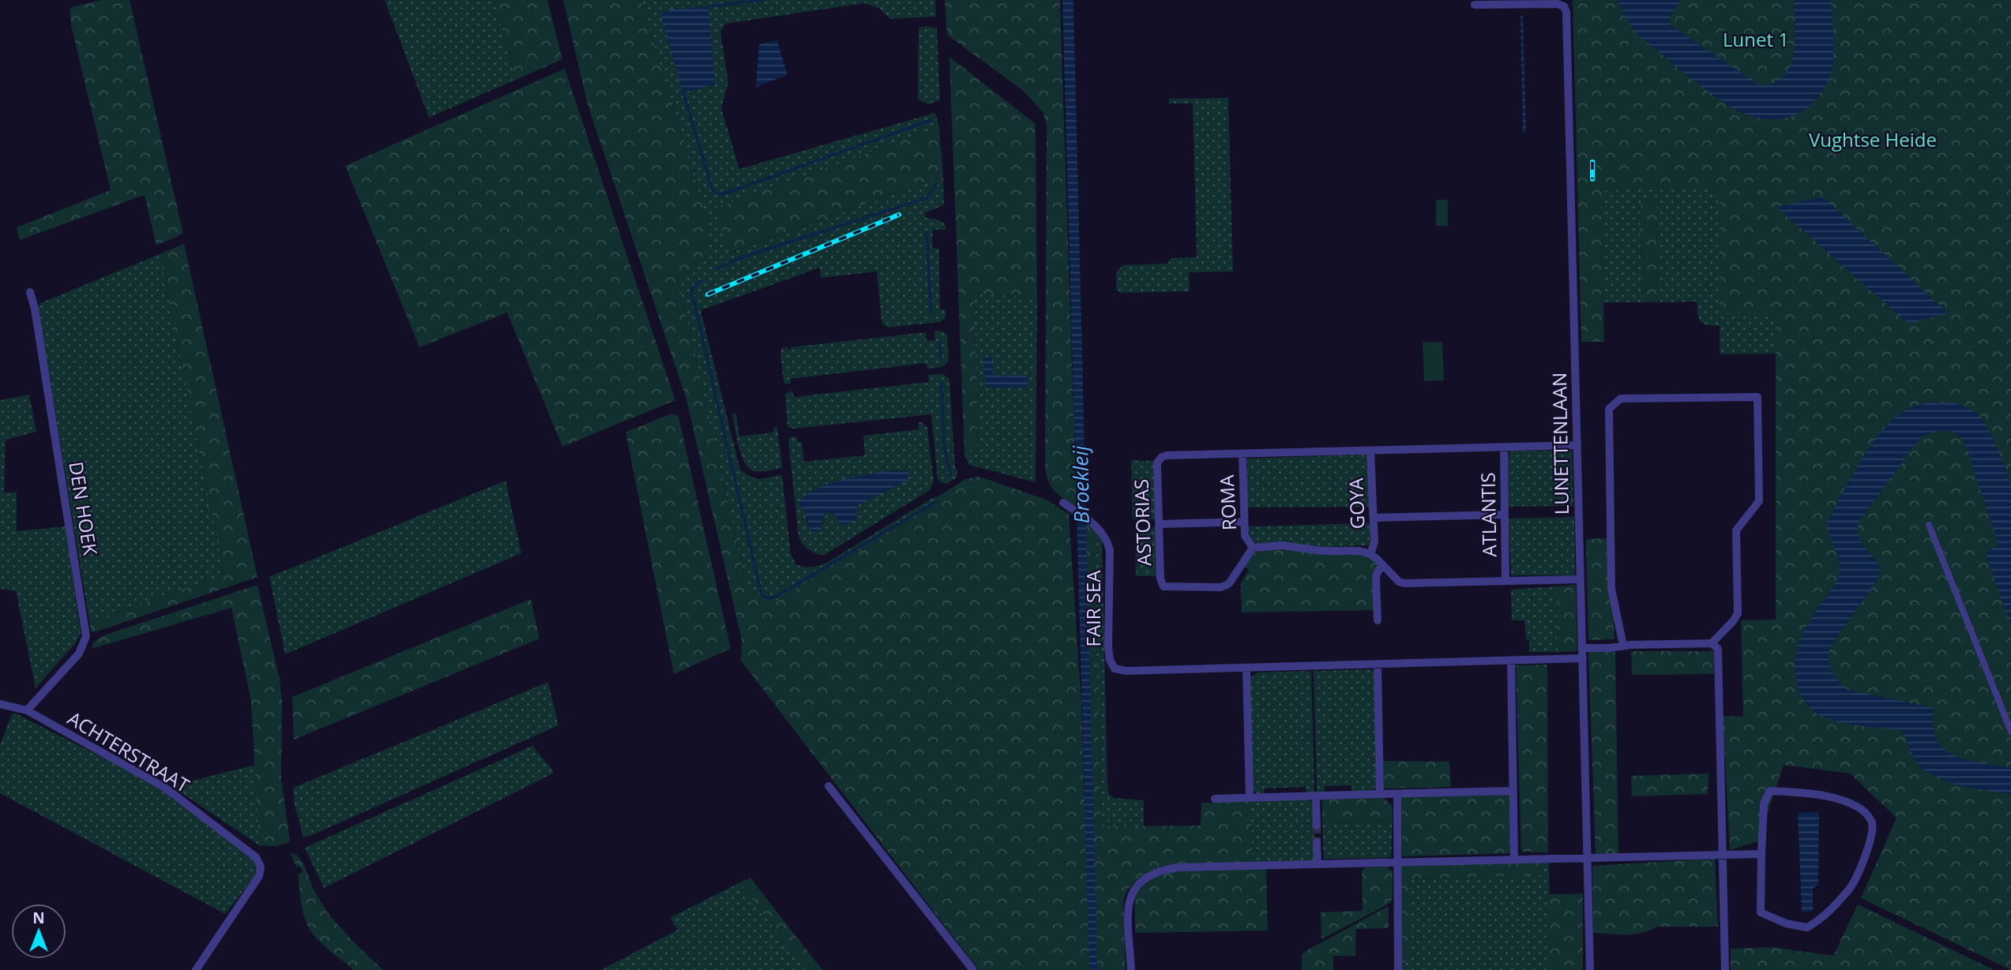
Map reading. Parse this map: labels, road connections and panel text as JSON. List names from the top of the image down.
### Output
{
  "streets": {
    "street": [
      "LUNETTENLAAN",
      "ROMA",
      "GOYA",
      "DEN HOEK",
      "ATLANTIS",
      "ASTORIAS",
      "FAIR SEA",
      "ACHTERSTRAAT"
    ]
  },
  "crossings": [
    ["LUNETTENLAAN", "ASTORIAS"],
    ["ROMA", "ASTORIAS"],
    ["GOYA", "ASTORIAS"],
    ["DEN HOEK", "ACHTERSTRAAT"],
    ["ATLANTIS", "ASTORIAS"]
  ],
  "water": ["Broekleij"],
  "parks": ["Lunet 1", "Vughtse Heide"],
  "north": "top"
}
